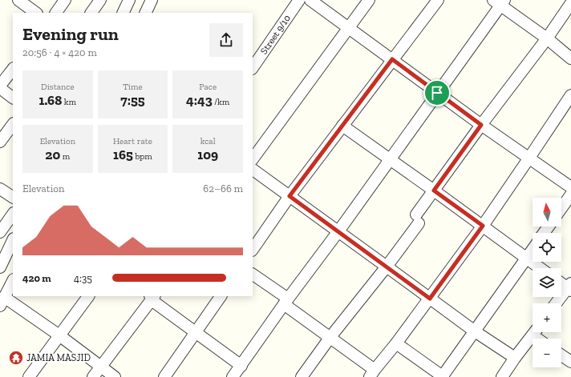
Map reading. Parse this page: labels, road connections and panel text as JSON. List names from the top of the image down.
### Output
{
  "streets": {
    "street": ["Street 9/10"]
  },
  "places": {
    "temple": ["JAMIA MASJID"]
  },
  "north": "top",
  "page": {
    "heading": ["Evening run", "20:56 · 4 × 420 m"],
    "stats": [
      ["Distance", "1.68 km"],
      ["Time", "7:55"],
      ["Pace", "4:43 /km"],
      ["Elevation", "20 m"],
      ["Heart rate", "165 bpm"],
      ["kcal", "109"]
    ],
    "chart": ["Elevation", "62–66 m"],
    "map_buttons": ["+", "−"],
    "list": [
      {
        "name": "420 m",
        "note": "4:35"
      }
    ]
  }
}
